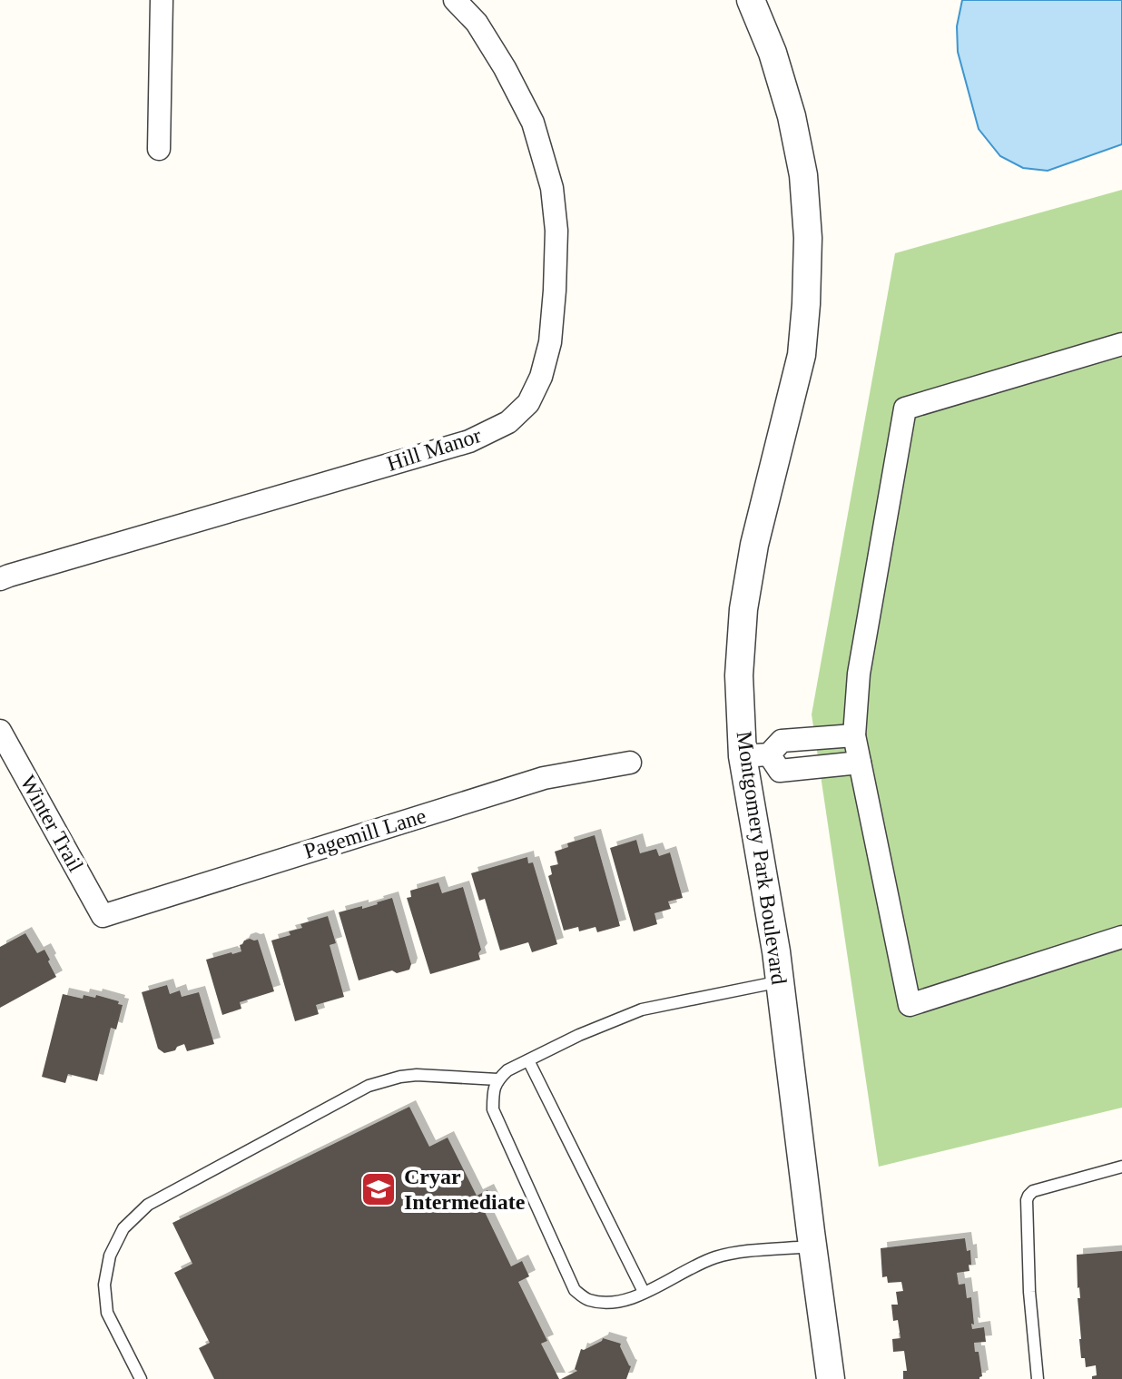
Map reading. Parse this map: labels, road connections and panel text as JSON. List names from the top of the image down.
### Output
{
  "streets": {
    "street": [
      "Hill Manor",
      "Winter Trail",
      "Pagemill Lane",
      "Montgomery Park Boulevard"
    ]
  },
  "crossings": [
    ["Winter Trail", "Pagemill Lane"]
  ],
  "places": {
    "school or university": ["Cryar Intermediate"]
  }
}
